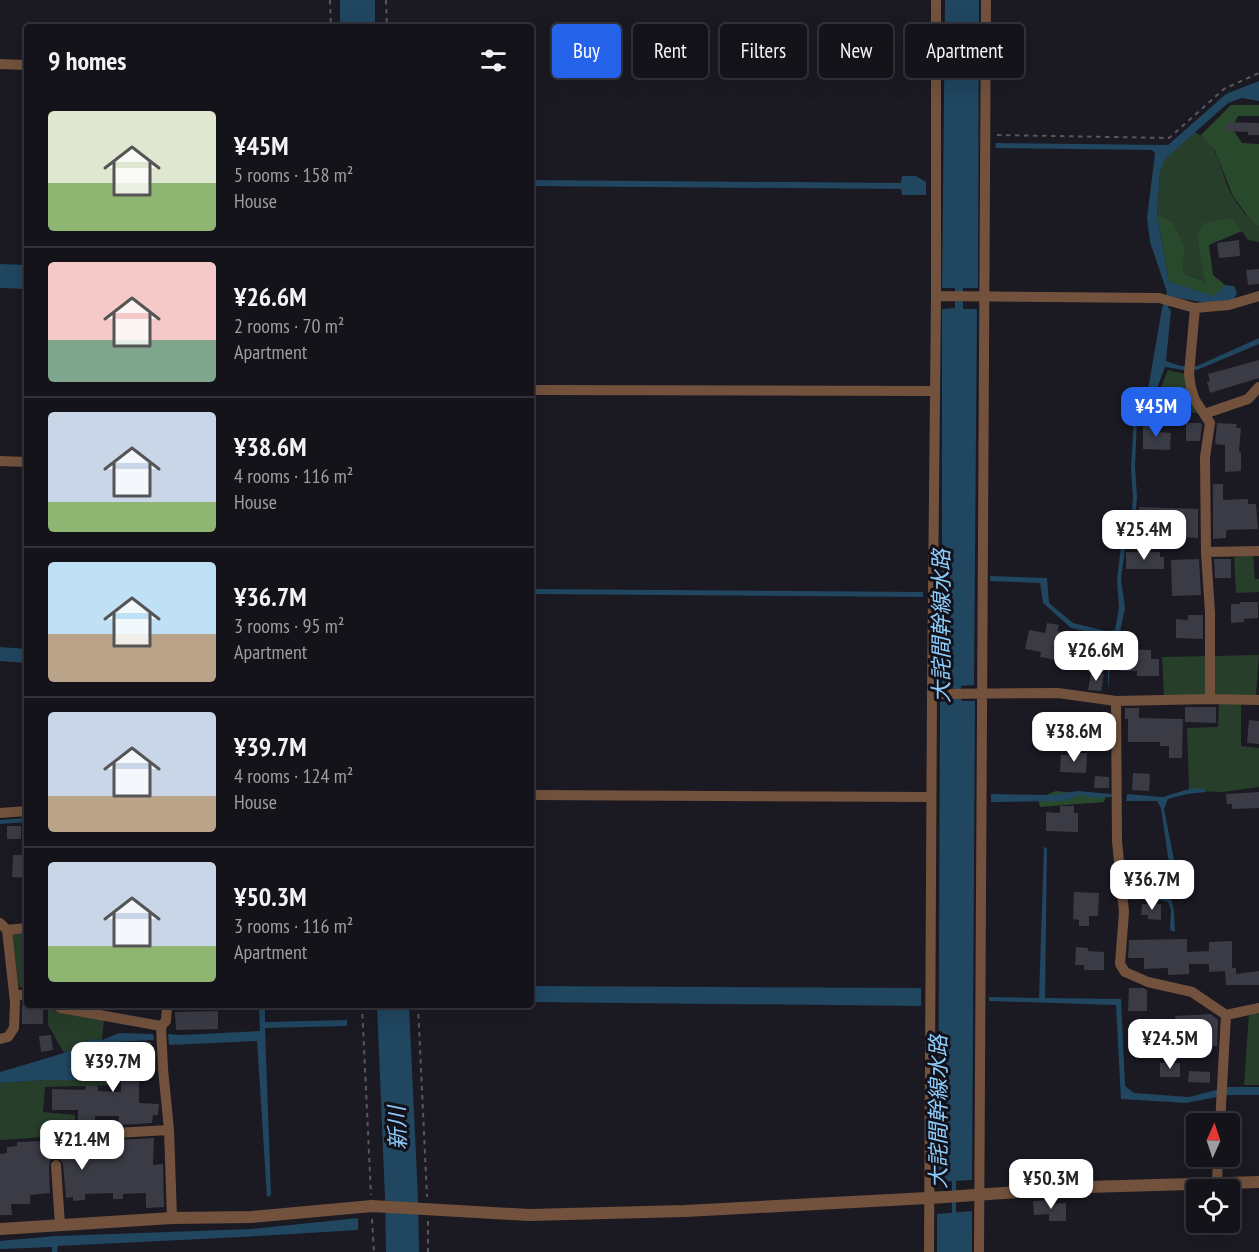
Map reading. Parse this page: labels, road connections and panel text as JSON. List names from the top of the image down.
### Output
{
  "water": ["大詫間幹線水路", "新川"],
  "north": "top",
  "page": {
    "chip": [
      "Buy",
      "Rent",
      "Filters",
      "New",
      "Apartment"
    ],
    "heading": "9 homes",
    "list": [
      {
        "name": "¥45M",
        "note": "5 rooms · 158 m² · House"
      },
      {
        "name": "¥26.6M",
        "note": "2 rooms · 70 m² · Apartment"
      },
      {
        "name": "¥38.6M",
        "note": "4 rooms · 116 m² · House"
      },
      {
        "name": "¥36.7M",
        "note": "3 rooms · 95 m² · Apartment"
      },
      {
        "name": "¥39.7M",
        "note": "4 rooms · 124 m² · House"
      },
      {
        "name": "¥50.3M",
        "note": "3 rooms · 116 m² · Apartment"
      }
    ],
    "price": [
      "¥45M",
      "¥25.4M",
      "¥26.6M",
      "¥38.6M",
      "¥36.7M",
      "¥24.5M",
      "¥39.7M",
      "¥21.4M",
      "¥50.3M"
    ]
  }
}
